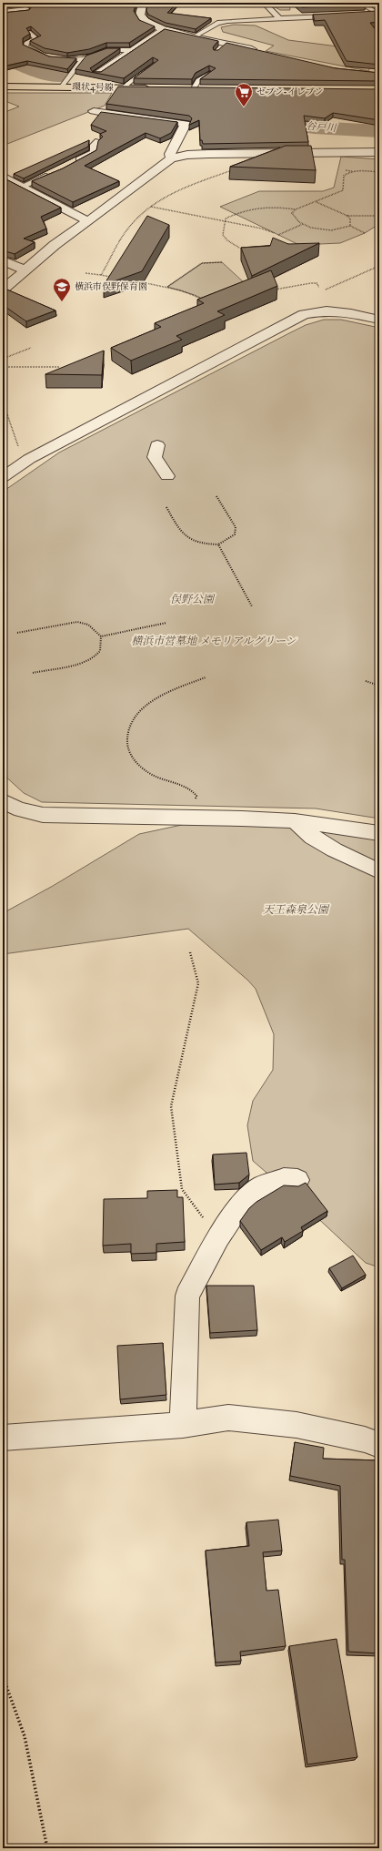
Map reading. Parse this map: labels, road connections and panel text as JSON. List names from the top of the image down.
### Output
{
  "streets": {
    "main road": ["環状4号線"]
  },
  "water": ["谷戸川"],
  "parks": ["俣野公園", "横浜市営墓地 メモリアルグリーン", "天王森泉公園"],
  "places": {
    "supermarket": ["セブン-イレブン"],
    "school or university": ["横浜市俣野保育園"]
  }
}
